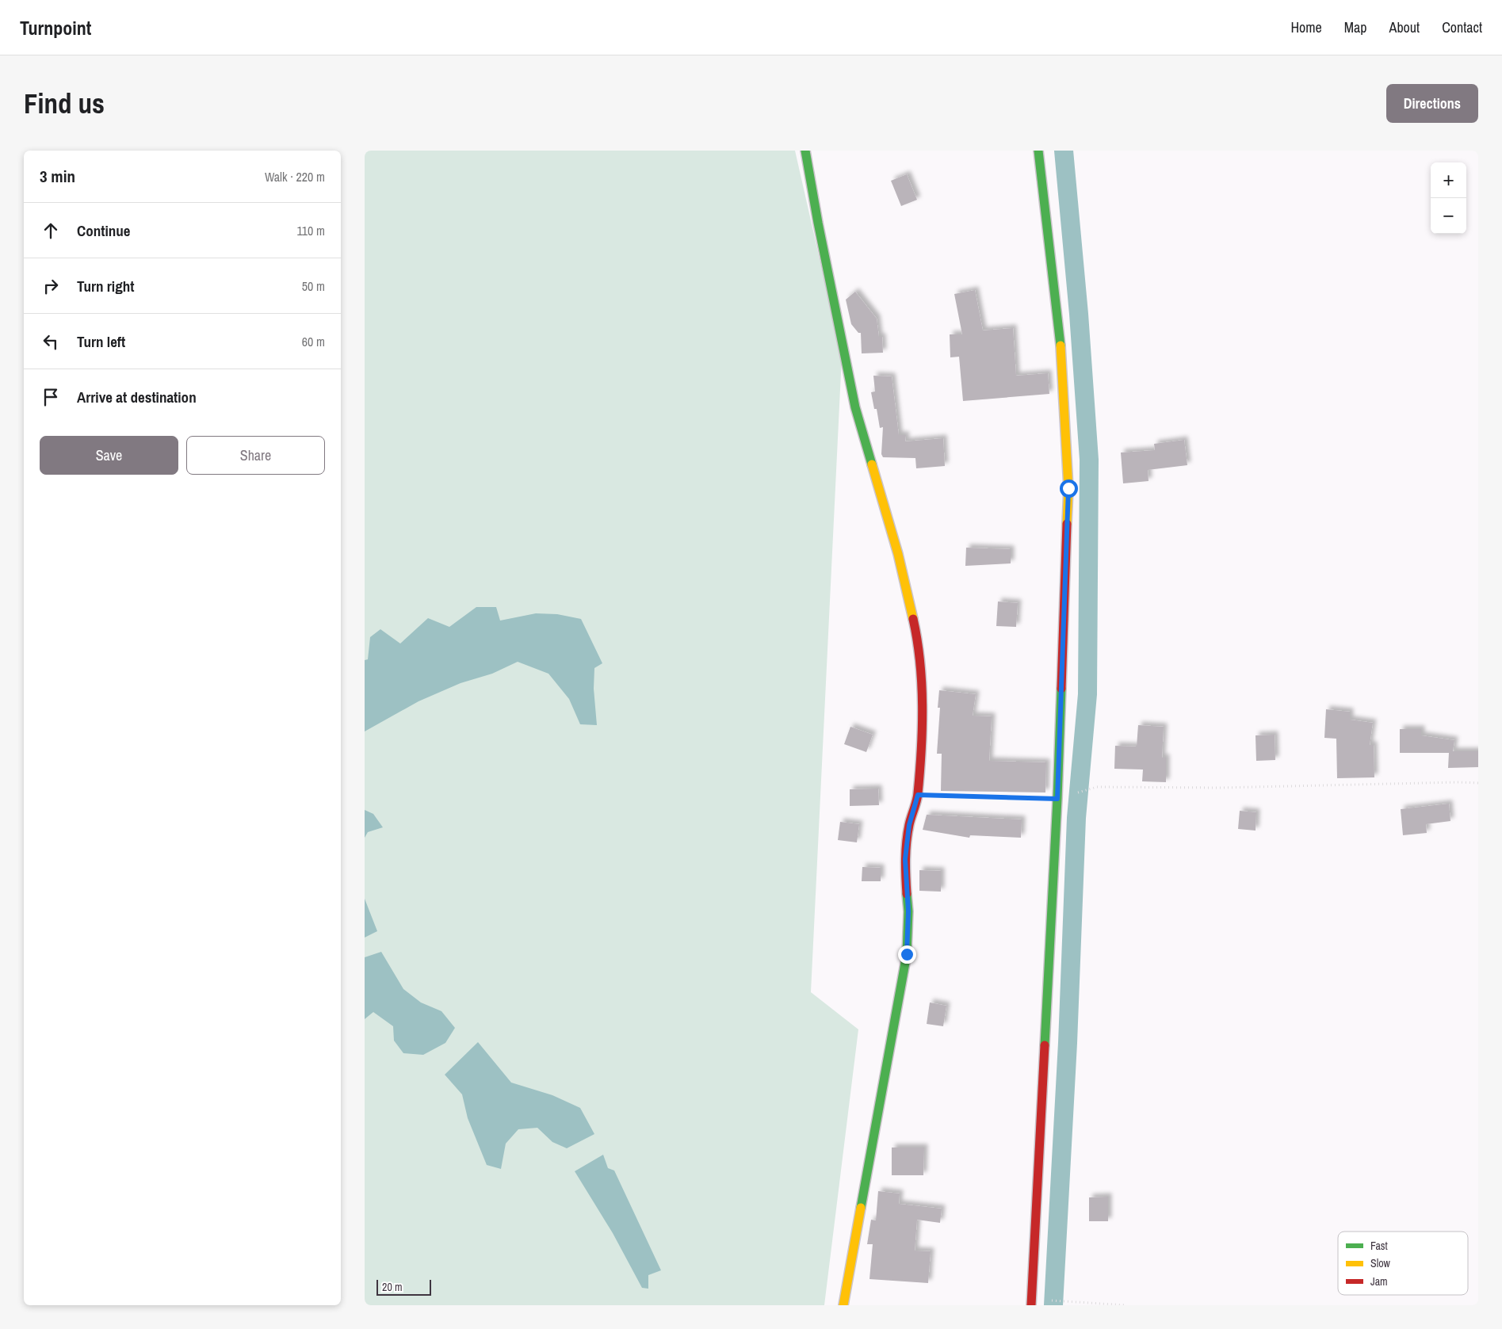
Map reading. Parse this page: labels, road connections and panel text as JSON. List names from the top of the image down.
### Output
{
  "legend": ["Fast", "Slow", "Jam"],
  "scale_bar": "20 m",
  "page": {
    "header": "Turnpoint",
    "nav": [
      "Home",
      "Map",
      "About",
      "Contact"
    ],
    "buttons": [
      "Directions",
      ["Save", "Share"]
    ],
    "title": "Find us",
    "heading": ["3 min", "Walk · 220 m"],
    "map_buttons": ["+", "−"],
    "list": [
      ["Continue", "110 m"],
      ["Turn right", "50 m"],
      ["Turn left", "60 m"],
      "Arrive at destination"
    ],
    "scale": "20 m"
  }
}
